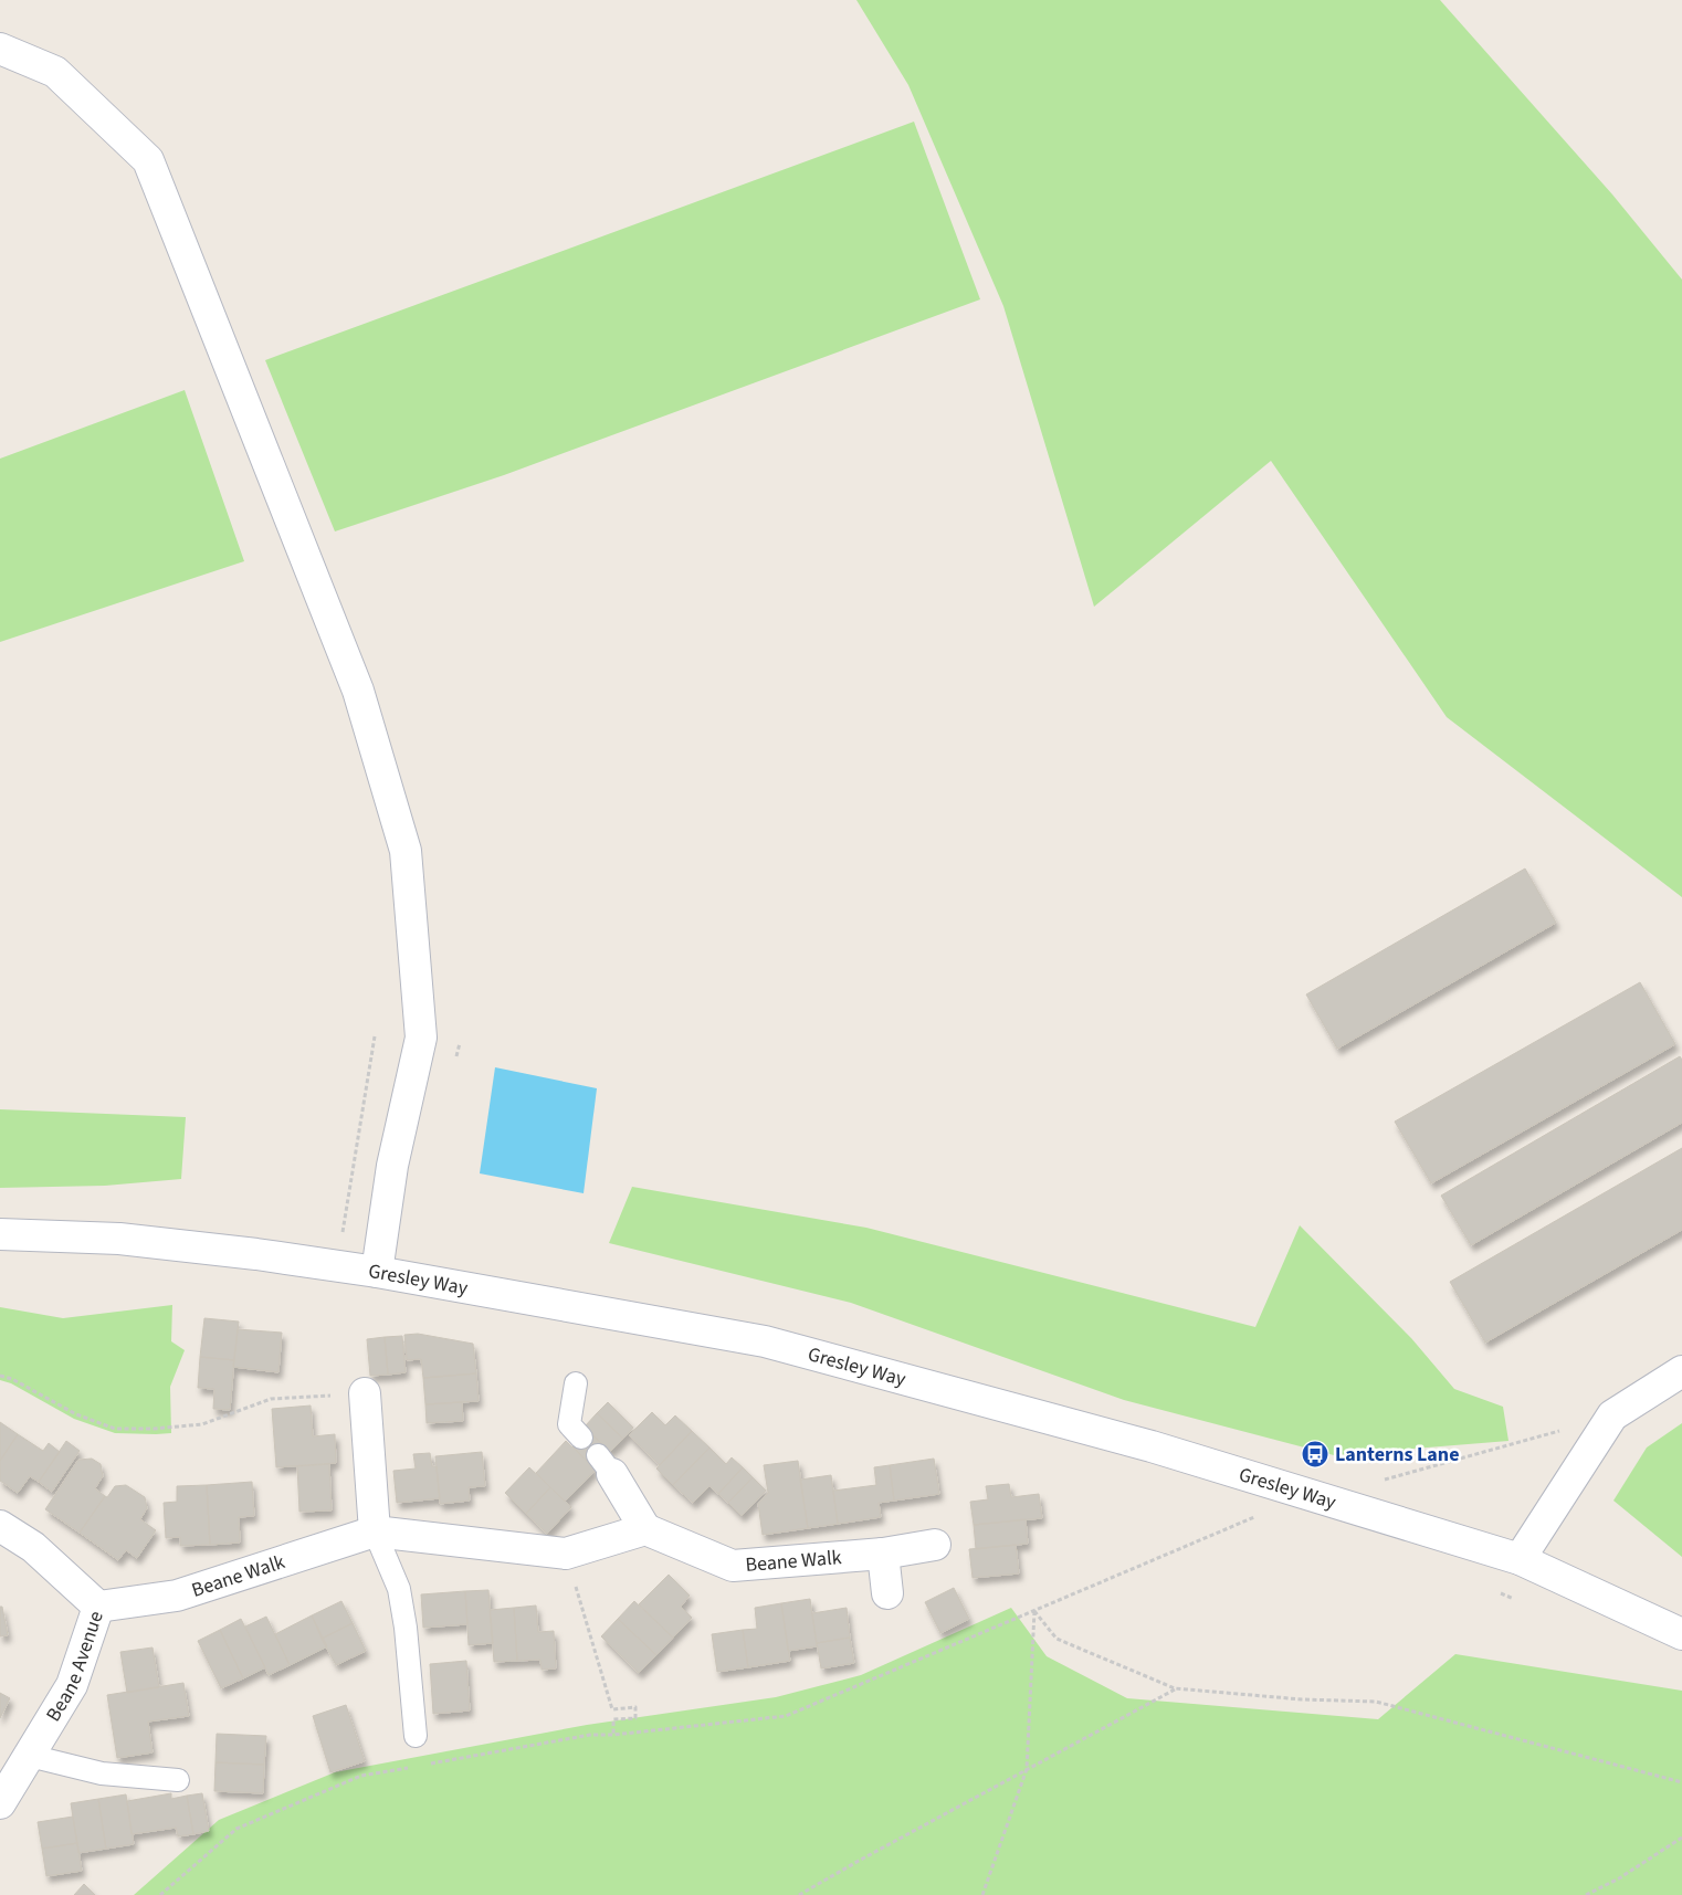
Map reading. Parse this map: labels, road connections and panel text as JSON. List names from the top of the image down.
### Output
{
  "streets": {
    "street": ["Gresley Way", "Beane Walk", "Beane Avenue"]
  },
  "crossings": [
    ["Beane Walk", "Beane Avenue"]
  ],
  "places": {
    "bus stop": ["Lanterns Lane"]
  }
}
